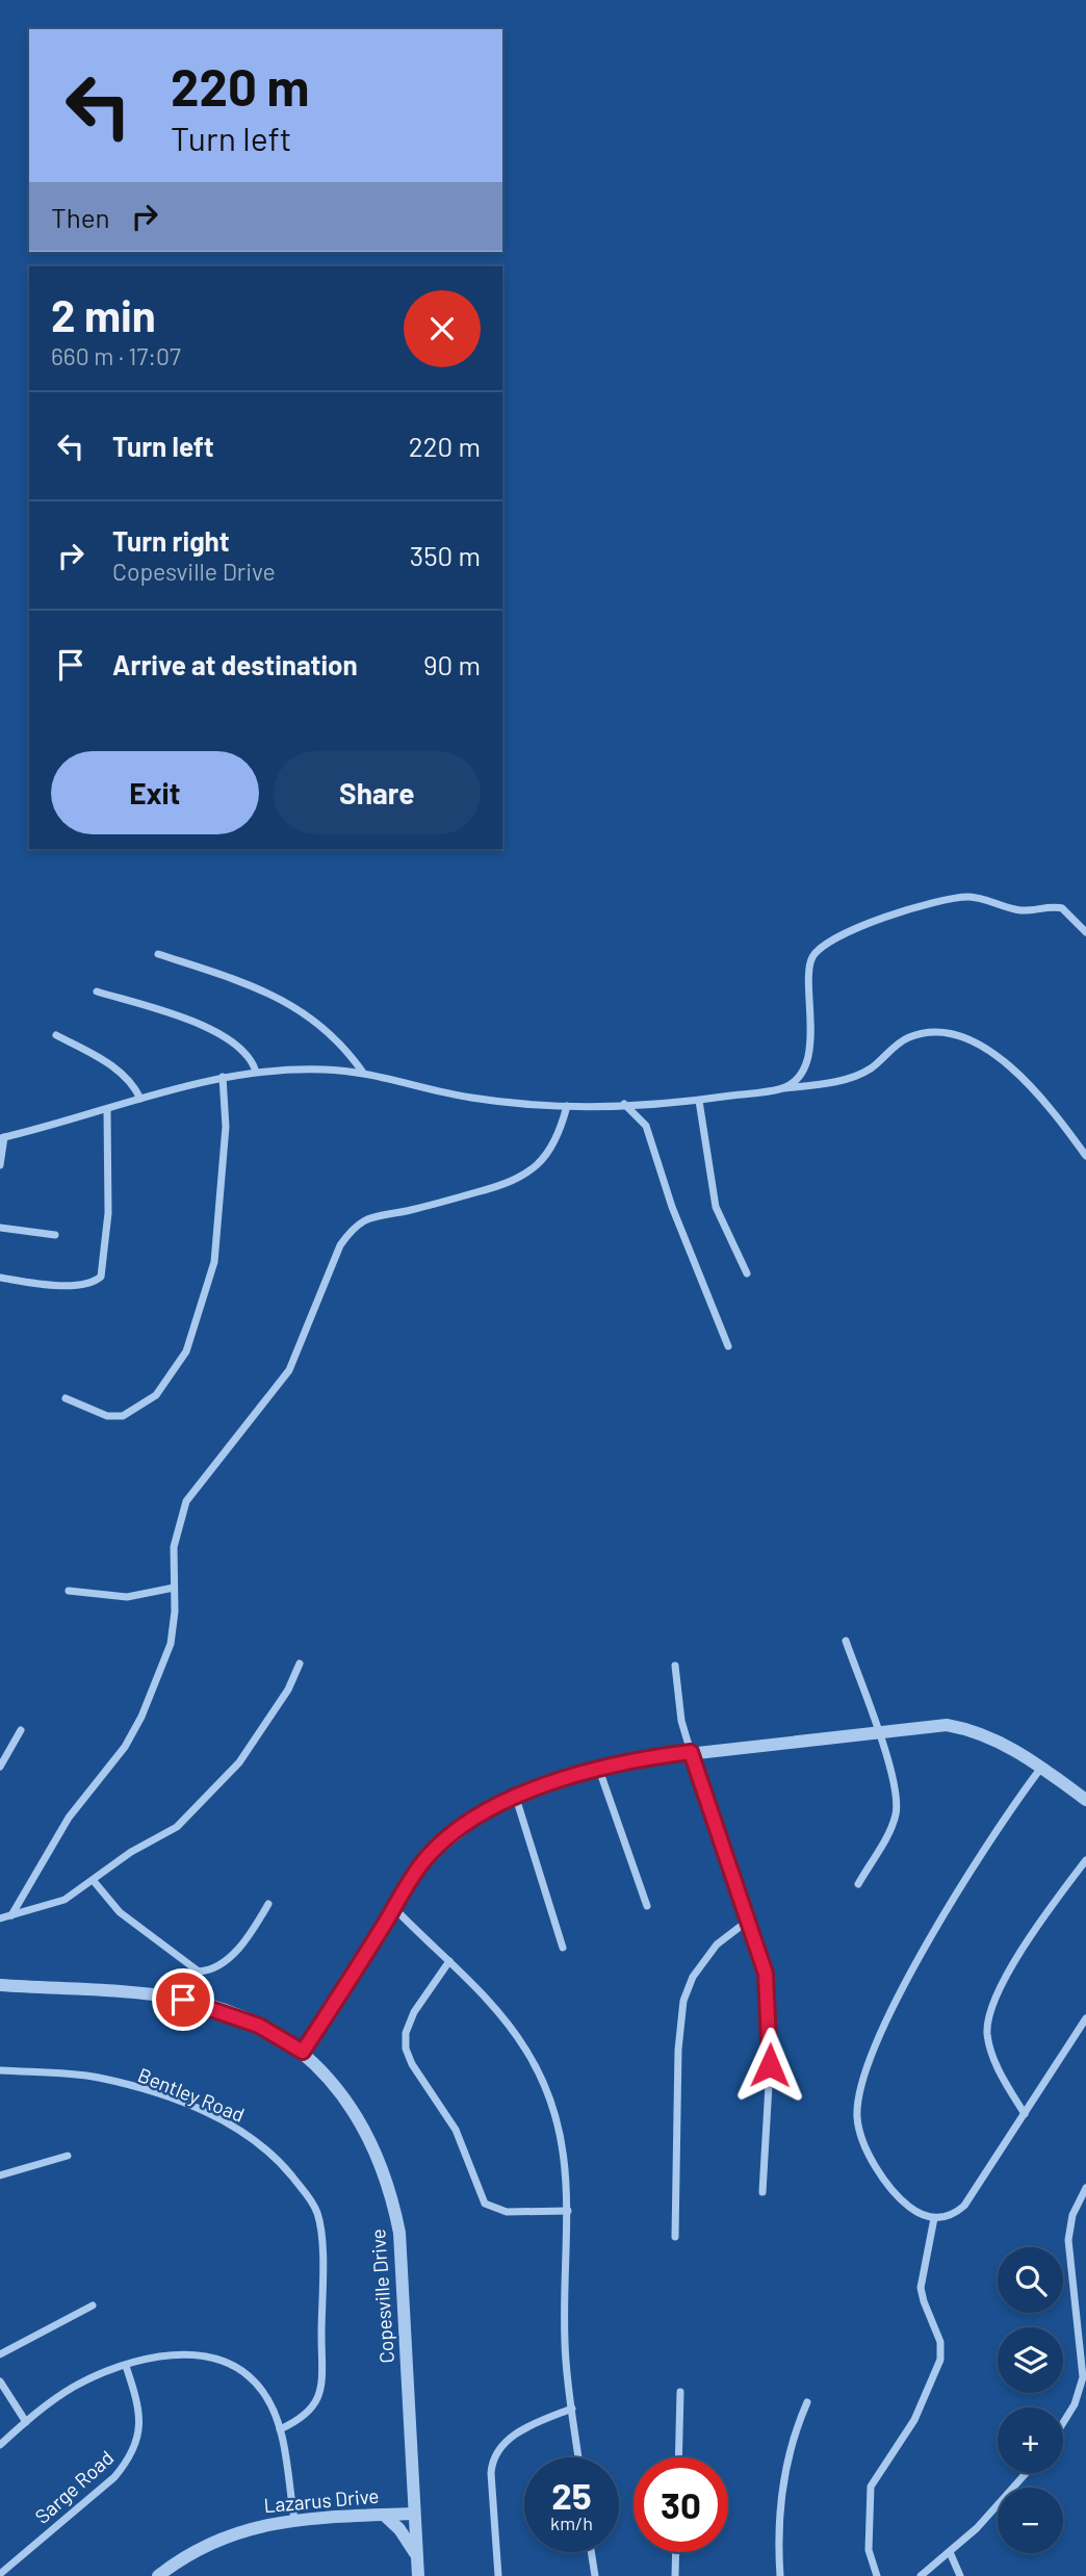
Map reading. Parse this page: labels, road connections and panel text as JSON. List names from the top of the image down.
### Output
{
  "streets": {
    "street": [
      "Bentley Road",
      "Copesville Drive",
      "Sarge Road",
      "Lazarus Drive"
    ]
  },
  "crossings": [
    ["Copesville Drive", "Lazarus Drive"]
  ],
  "page": {
    "turn": ["220 m", "Turn left"],
    "then": "Then",
    "heading": ["2 min", "660 m · 17:07"],
    "list": [
      {
        "name": "Turn left",
        "value": "220 m"
      },
      {
        "name": "Turn right",
        "note": "Copesville Drive",
        "value": "350 m"
      },
      {
        "name": "Arrive at destination",
        "value": "90 m"
      }
    ],
    "buttons": ["Exit", "Share"],
    "map_buttons": ["+", "−"],
    "speed": "25 km/h",
    "limit": "30"
  }
}
